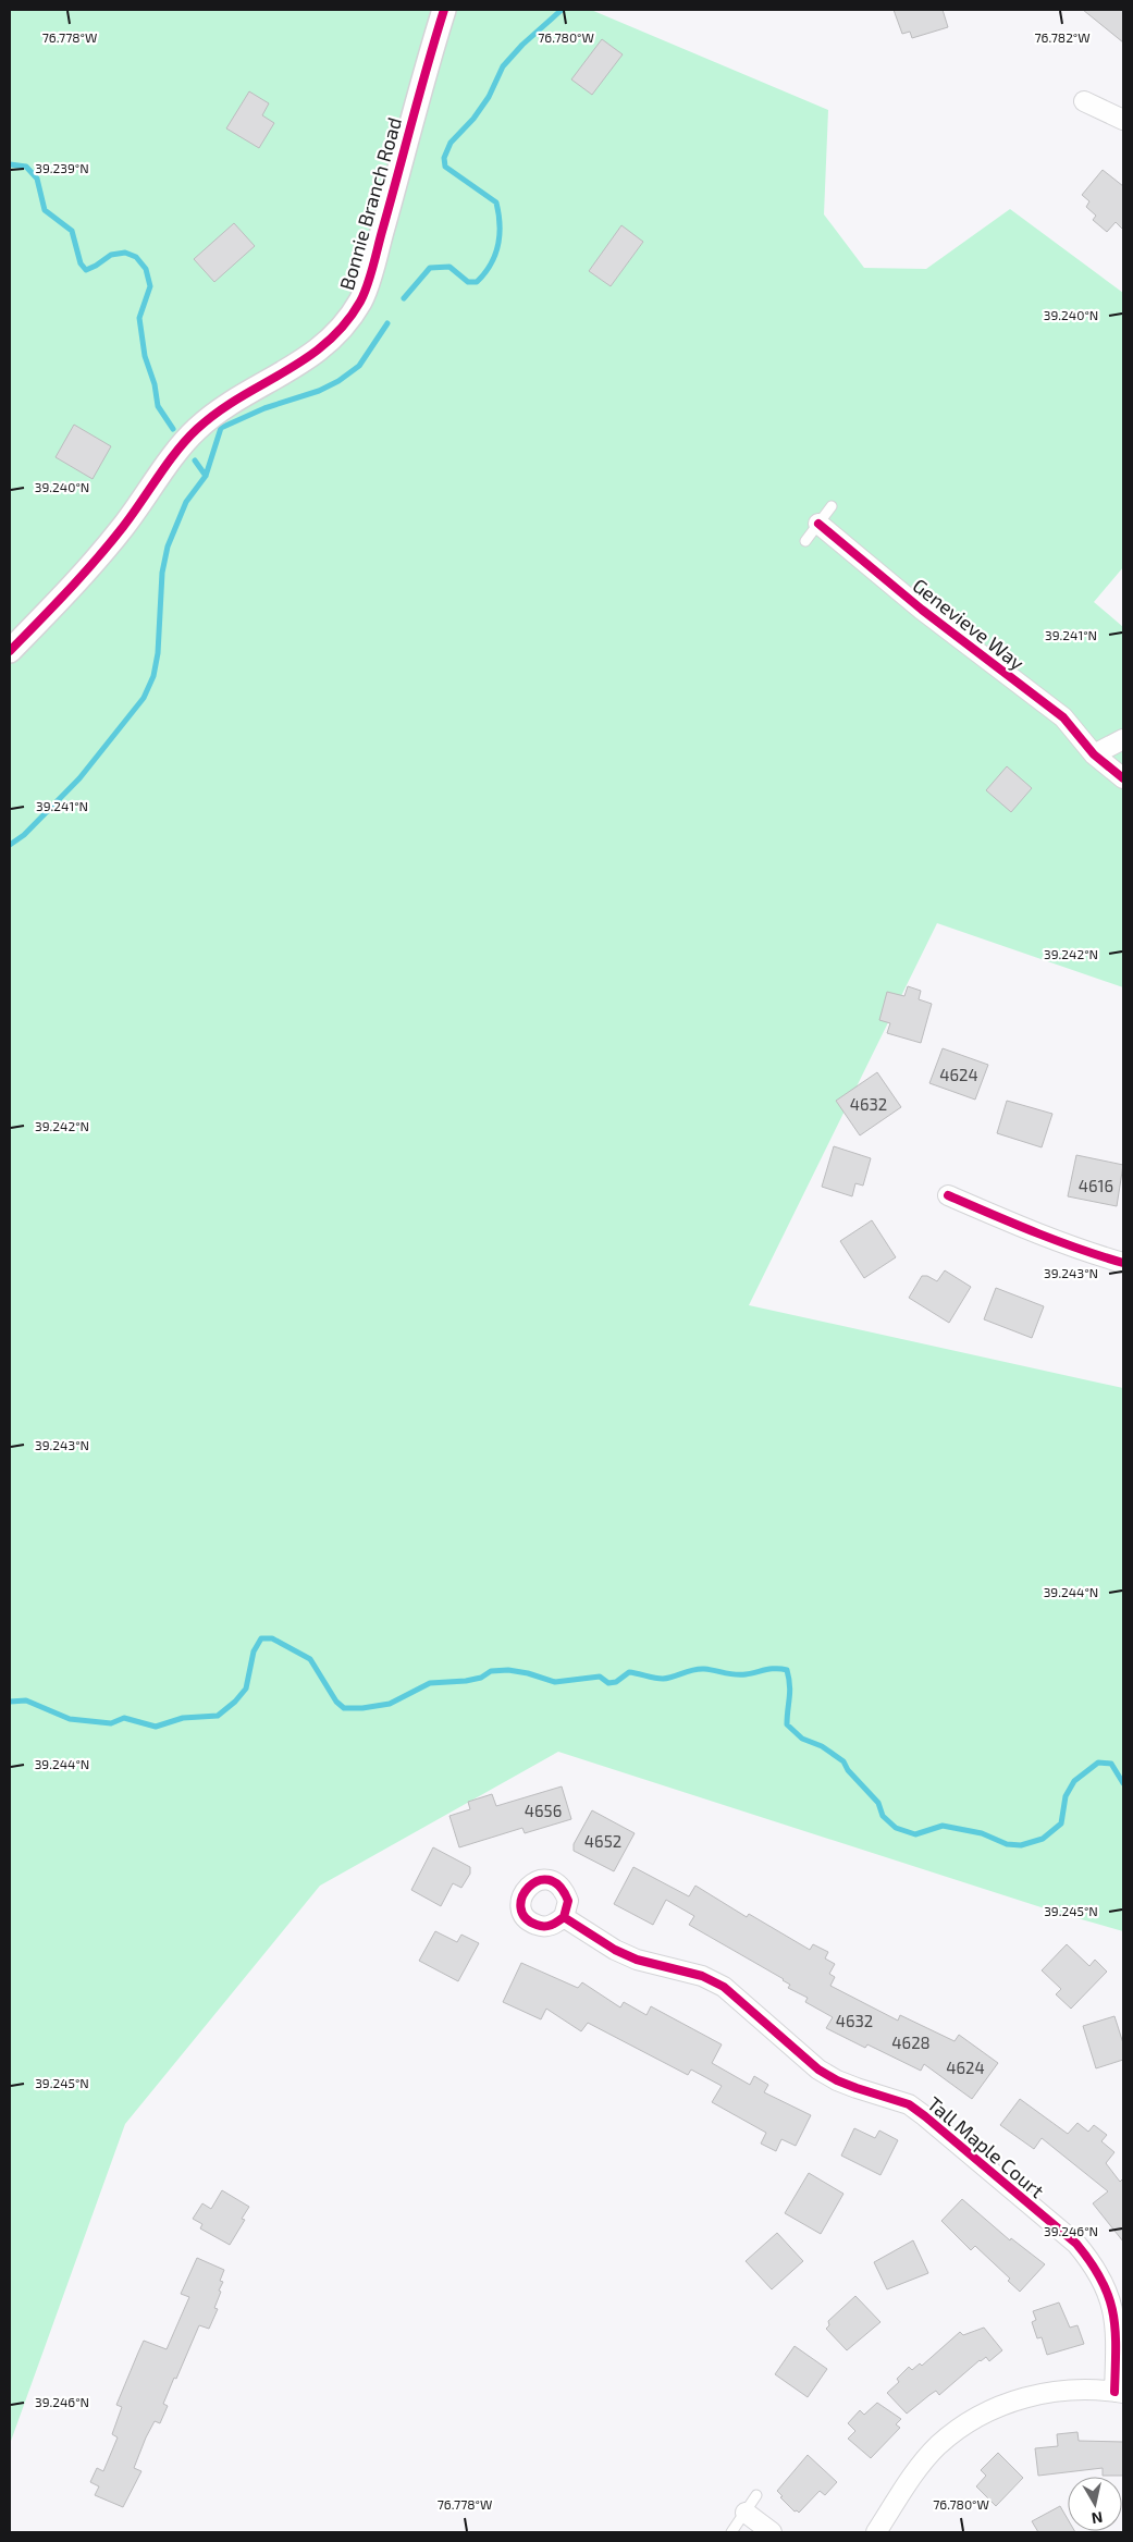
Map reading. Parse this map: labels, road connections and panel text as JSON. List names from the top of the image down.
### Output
{
  "streets": {
    "street": ["Bonnie Branch Road", "Genevieve Way", "Tall Maple Court"]
  },
  "house_numbers": [
    "4624",
    "4632",
    "4616",
    "4656",
    "4652",
    "4632",
    "4628",
    "4624"
  ],
  "north": "bottom",
  "coordinates": [
    "76.778°W",
    "76.780°W",
    "76.782°W",
    "39.239°N",
    "39.240°N",
    "39.241°N",
    "39.242°N",
    "39.243°N",
    "39.244°N",
    "39.245°N",
    "39.246°N"
  ]
}
